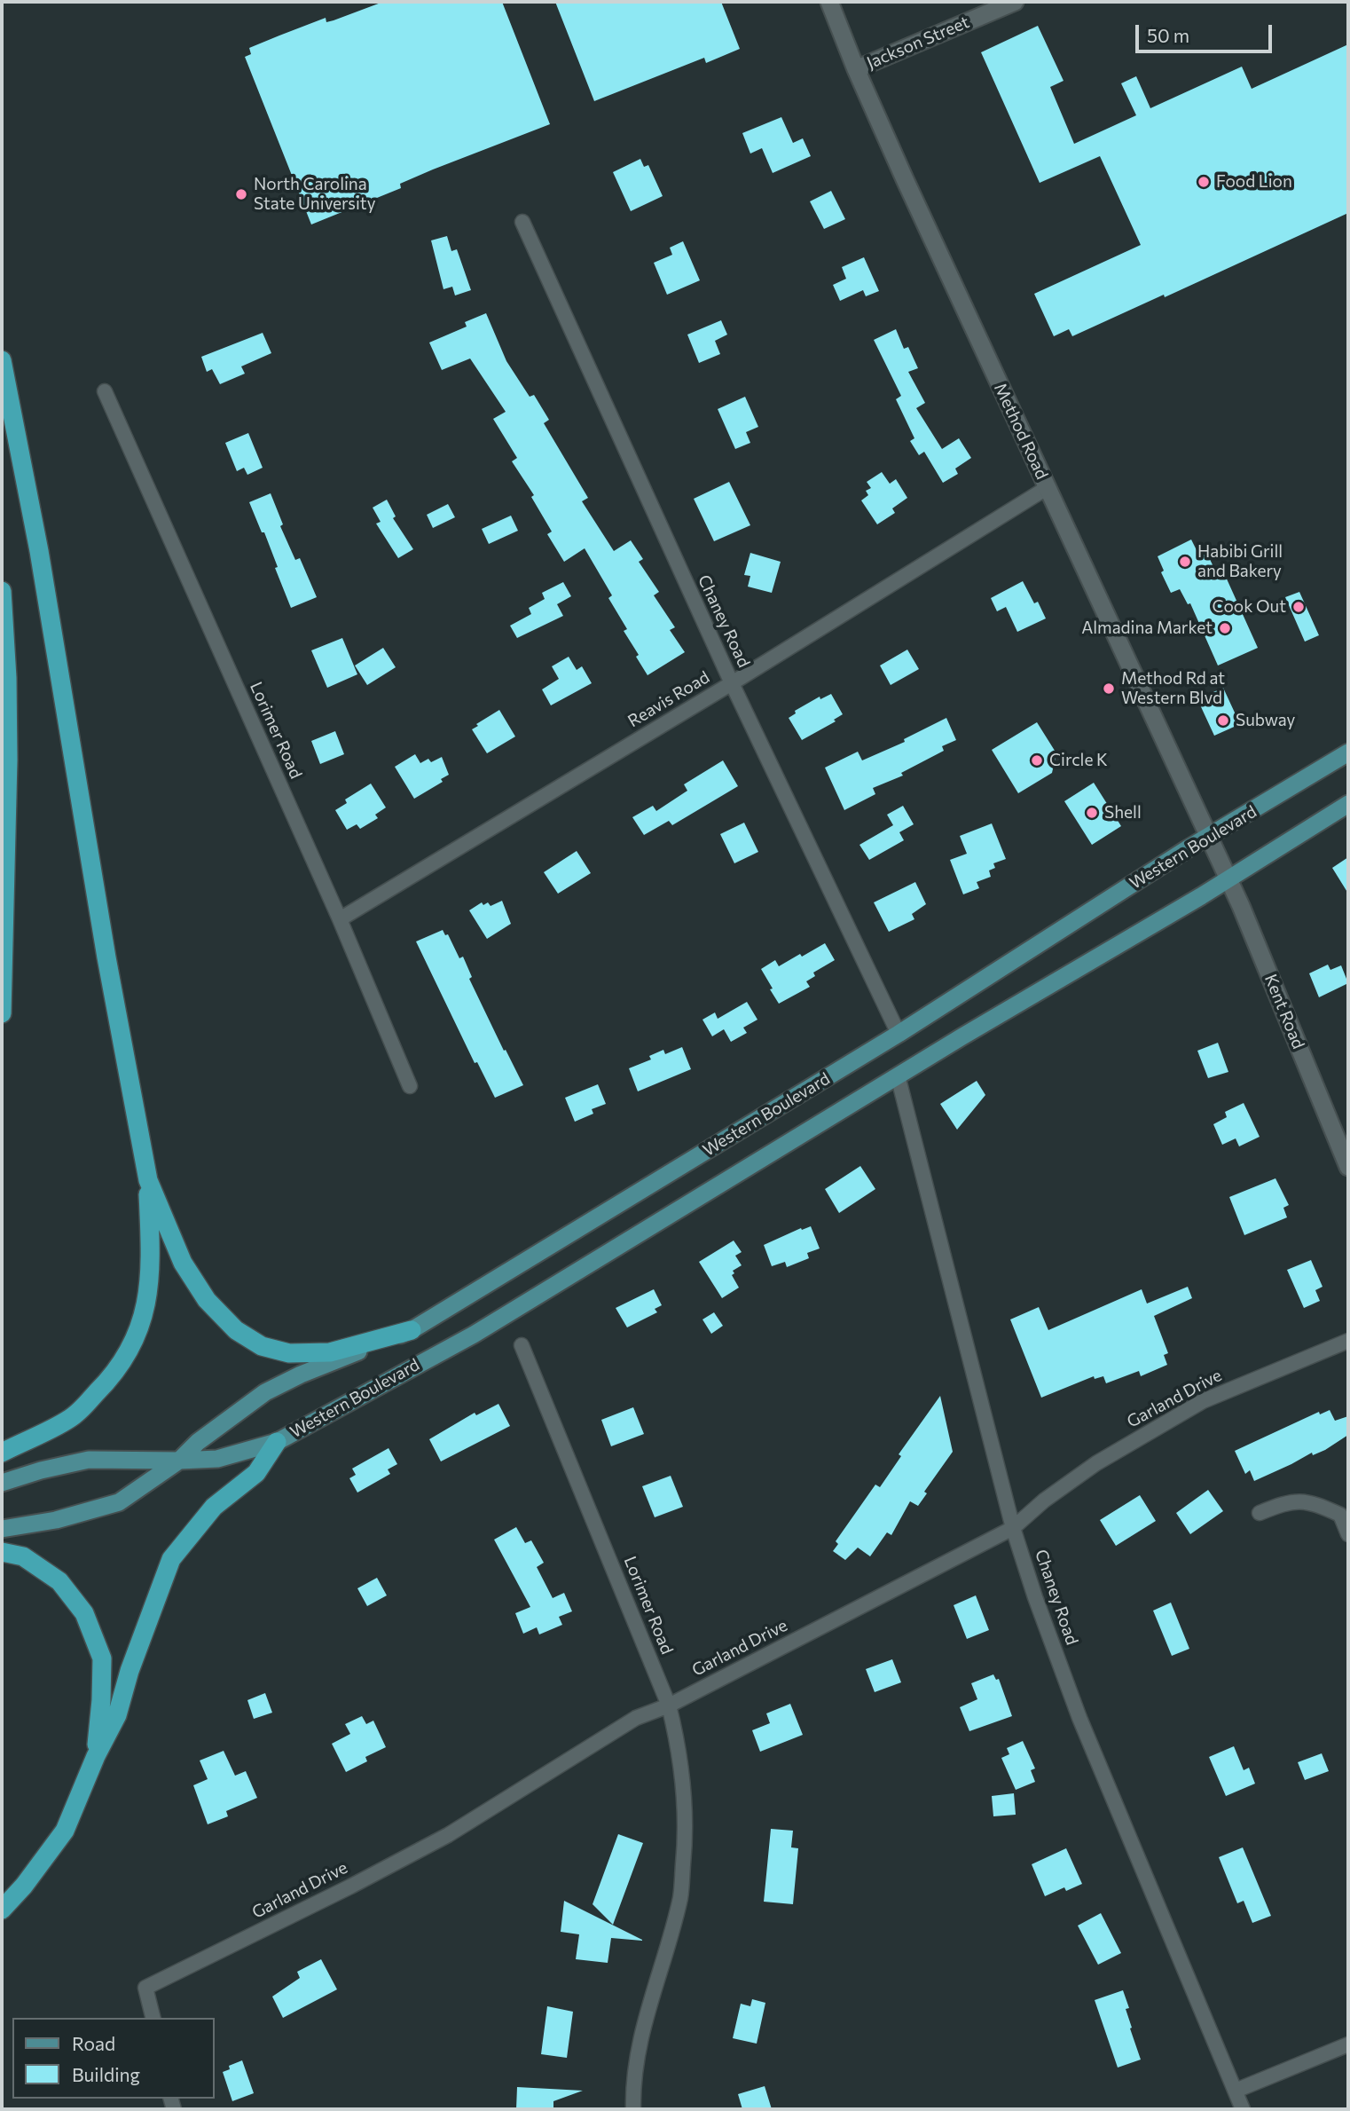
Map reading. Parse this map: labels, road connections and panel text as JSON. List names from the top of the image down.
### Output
{
  "streets": {
    "main road": ["Western Boulevard"],
    "street": [
      "Jackson Street",
      "Method Road",
      "Chaney Road",
      "Reavis Road",
      "Lorimer Road",
      "Kent Road",
      "Garland Drive"
    ]
  },
  "crossings": [
    ["Jackson Street", "Method Road"],
    ["Method Road", "Reavis Road"],
    ["Method Road", "Western Boulevard"],
    ["Method Road", "Kent Road"],
    ["Chaney Road", "Reavis Road"],
    ["Chaney Road", "Western Boulevard"],
    ["Chaney Road", "Garland Drive"],
    ["Reavis Road", "Lorimer Road"],
    ["Lorimer Road", "Garland Drive"],
    ["Western Boulevard", "Kent Road"]
  ],
  "places": [
    "Food Lion",
    "North Carolina State University",
    "Habibi Grill and Bakery",
    "Cook Out",
    "Almadina Market",
    "Method Rd at Western Blvd",
    "Subway",
    "Circle K",
    "Shell"
  ],
  "legend": ["Road", "Building"],
  "scale_bar": "50 m"
}
